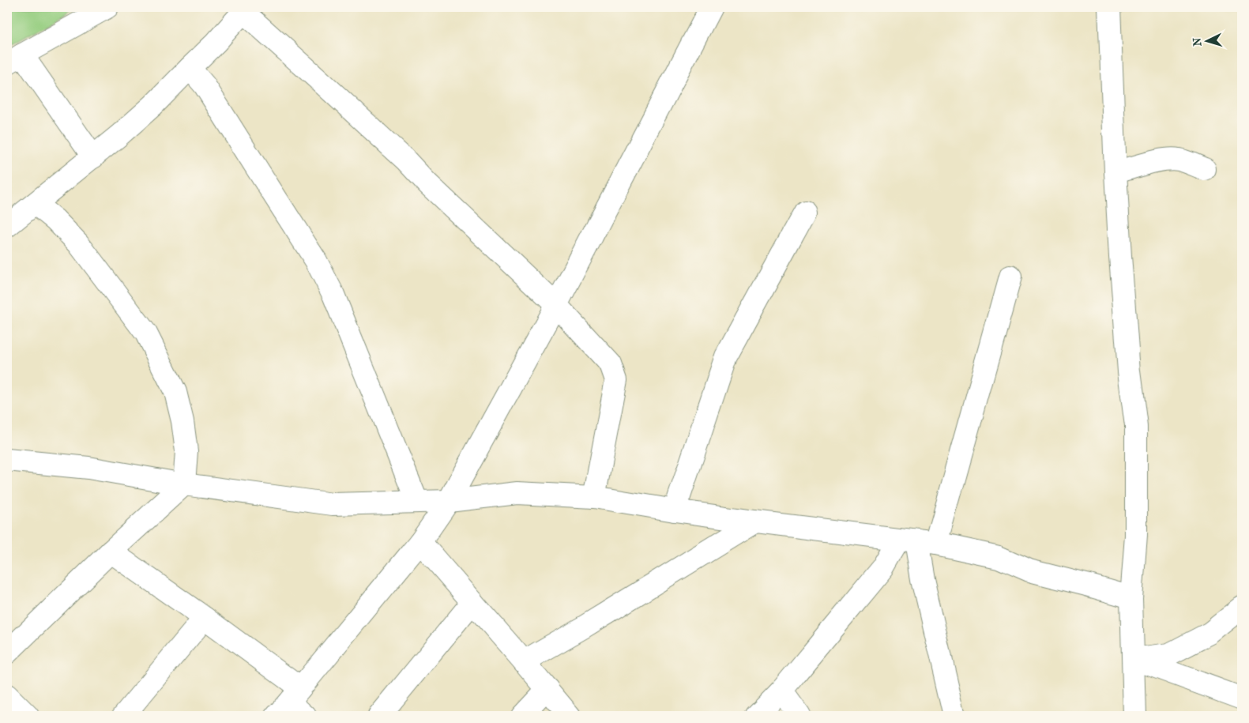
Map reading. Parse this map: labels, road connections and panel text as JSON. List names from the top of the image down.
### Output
{
  "north": "left"
}
